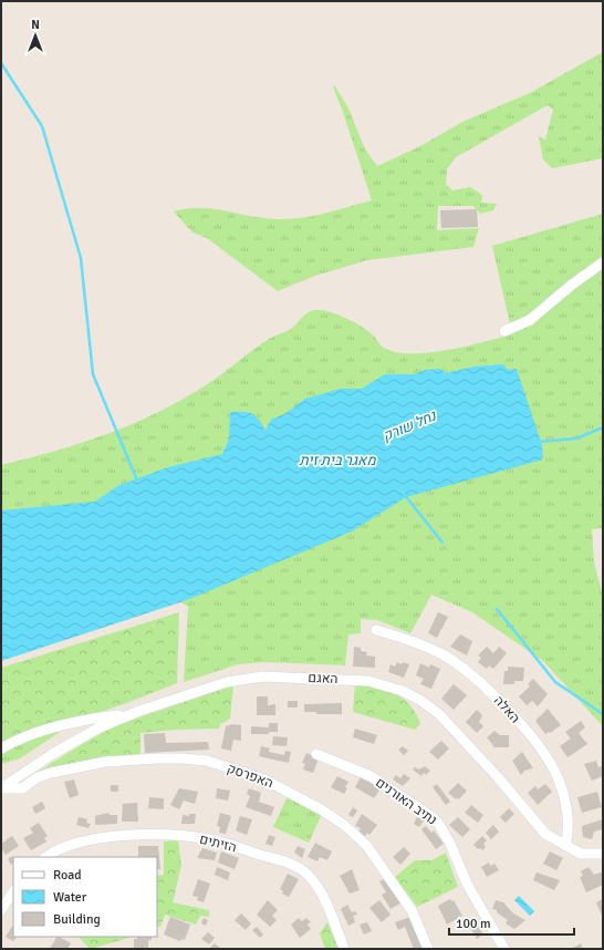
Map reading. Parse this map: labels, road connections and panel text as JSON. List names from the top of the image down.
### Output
{
  "streets": {
    "street": [
      "האגם",
      "האלה",
      "האפרסק",
      "נתיב האורנים",
      "הזיתים"
    ]
  },
  "crossings": [
    ["האגם", "האלה"],
    ["האגם", "האפרסק"]
  ],
  "water": ["נחל שורק", "מאגר בית זית"],
  "legend": ["Road", "Water", "Building"],
  "scale_bar": "100 m",
  "north": "top"
}
